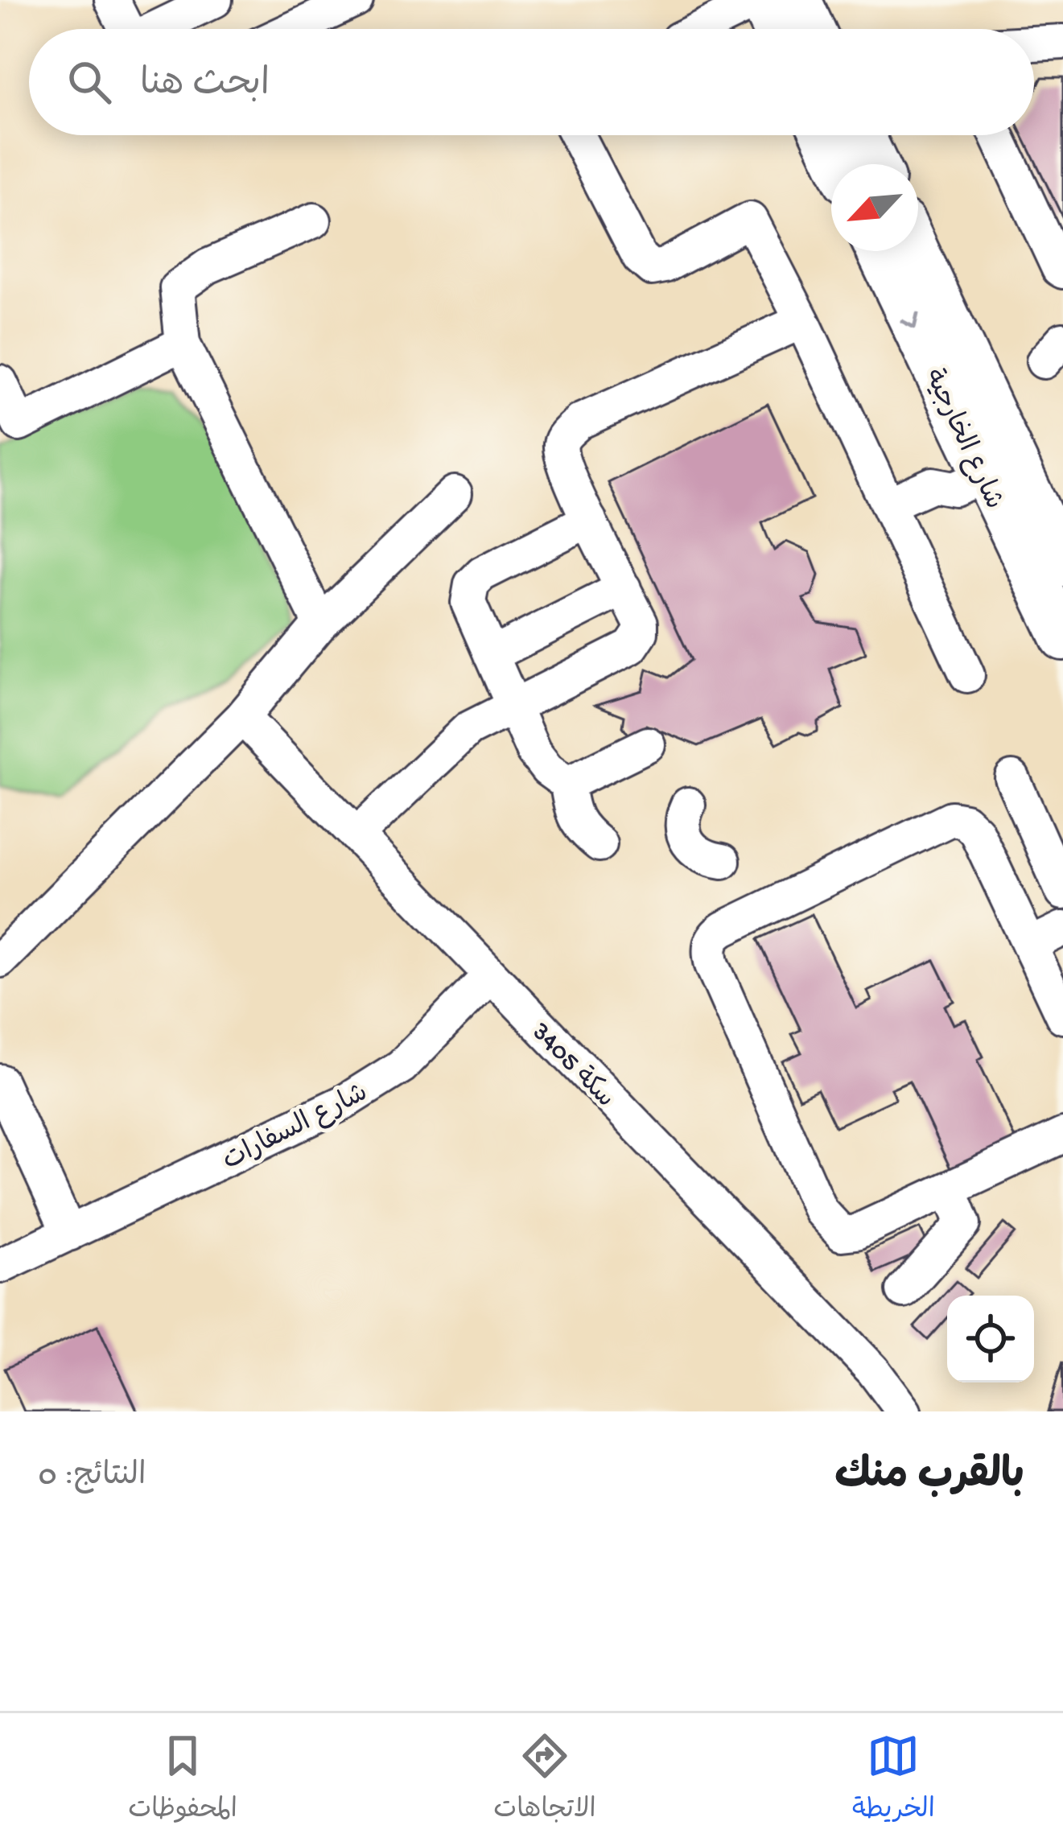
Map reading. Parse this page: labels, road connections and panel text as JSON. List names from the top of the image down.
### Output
{
  "streets": {
    "main road": ["شارع الخارجية"],
    "street": ["سكة 3405", "شارع السفارات"]
  },
  "crossings": [
    ["سكة 3405", "شارع السفارات"]
  ],
  "north": "bottom left",
  "page": {
    "search": "ابحث هنا",
    "heading": ["بالقرب منك", "النتائج: 0"],
    "nav": ["الخريطة", "الاتجاهات", "المحفوظات"]
  }
}
